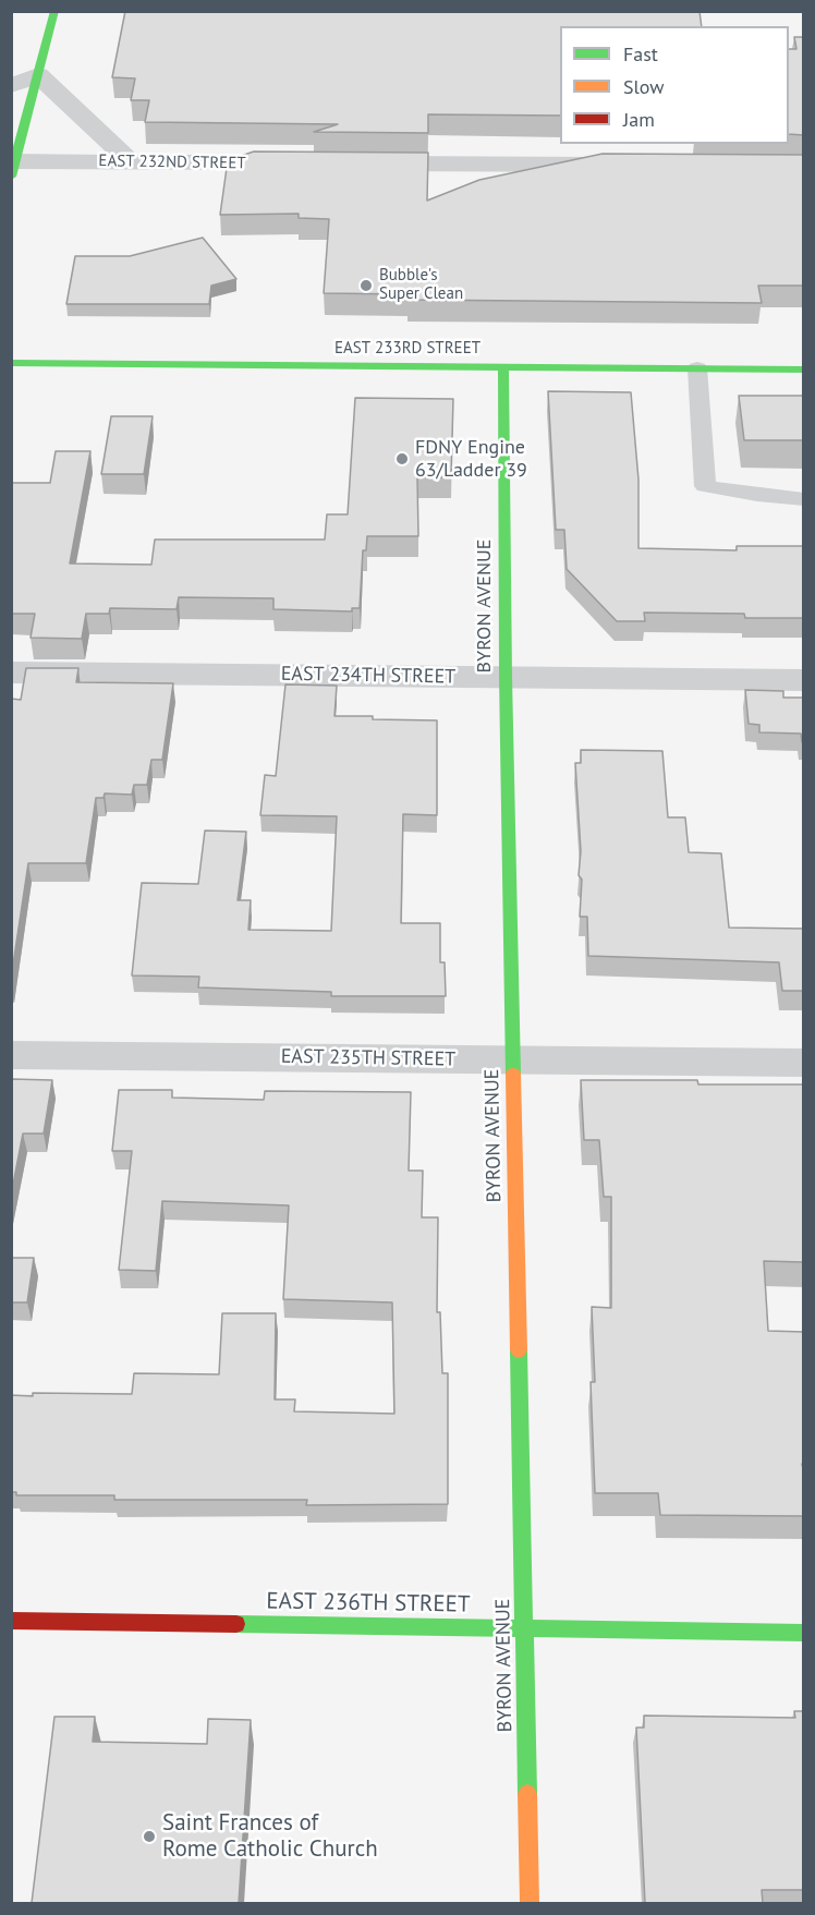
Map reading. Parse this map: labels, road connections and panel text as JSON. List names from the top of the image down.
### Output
{
  "streets": {
    "street": [
      "EAST 232ND STREET",
      "EAST 233RD STREET",
      "BYRON AVENUE",
      "EAST 234TH STREET",
      "EAST 235TH STREET",
      "EAST 236TH STREET"
    ]
  },
  "crossings": [
    ["EAST 233RD STREET", "BYRON AVENUE"],
    ["BYRON AVENUE", "EAST 234TH STREET"],
    ["BYRON AVENUE", "EAST 235TH STREET"],
    ["BYRON AVENUE", "EAST 236TH STREET"]
  ],
  "places": ["Bubble's Super Clean", "FDNY Engine 63/Ladder 39", "Saint Frances of Rome Catholic Church"],
  "legend": ["Fast", "Slow", "Jam"]
}
